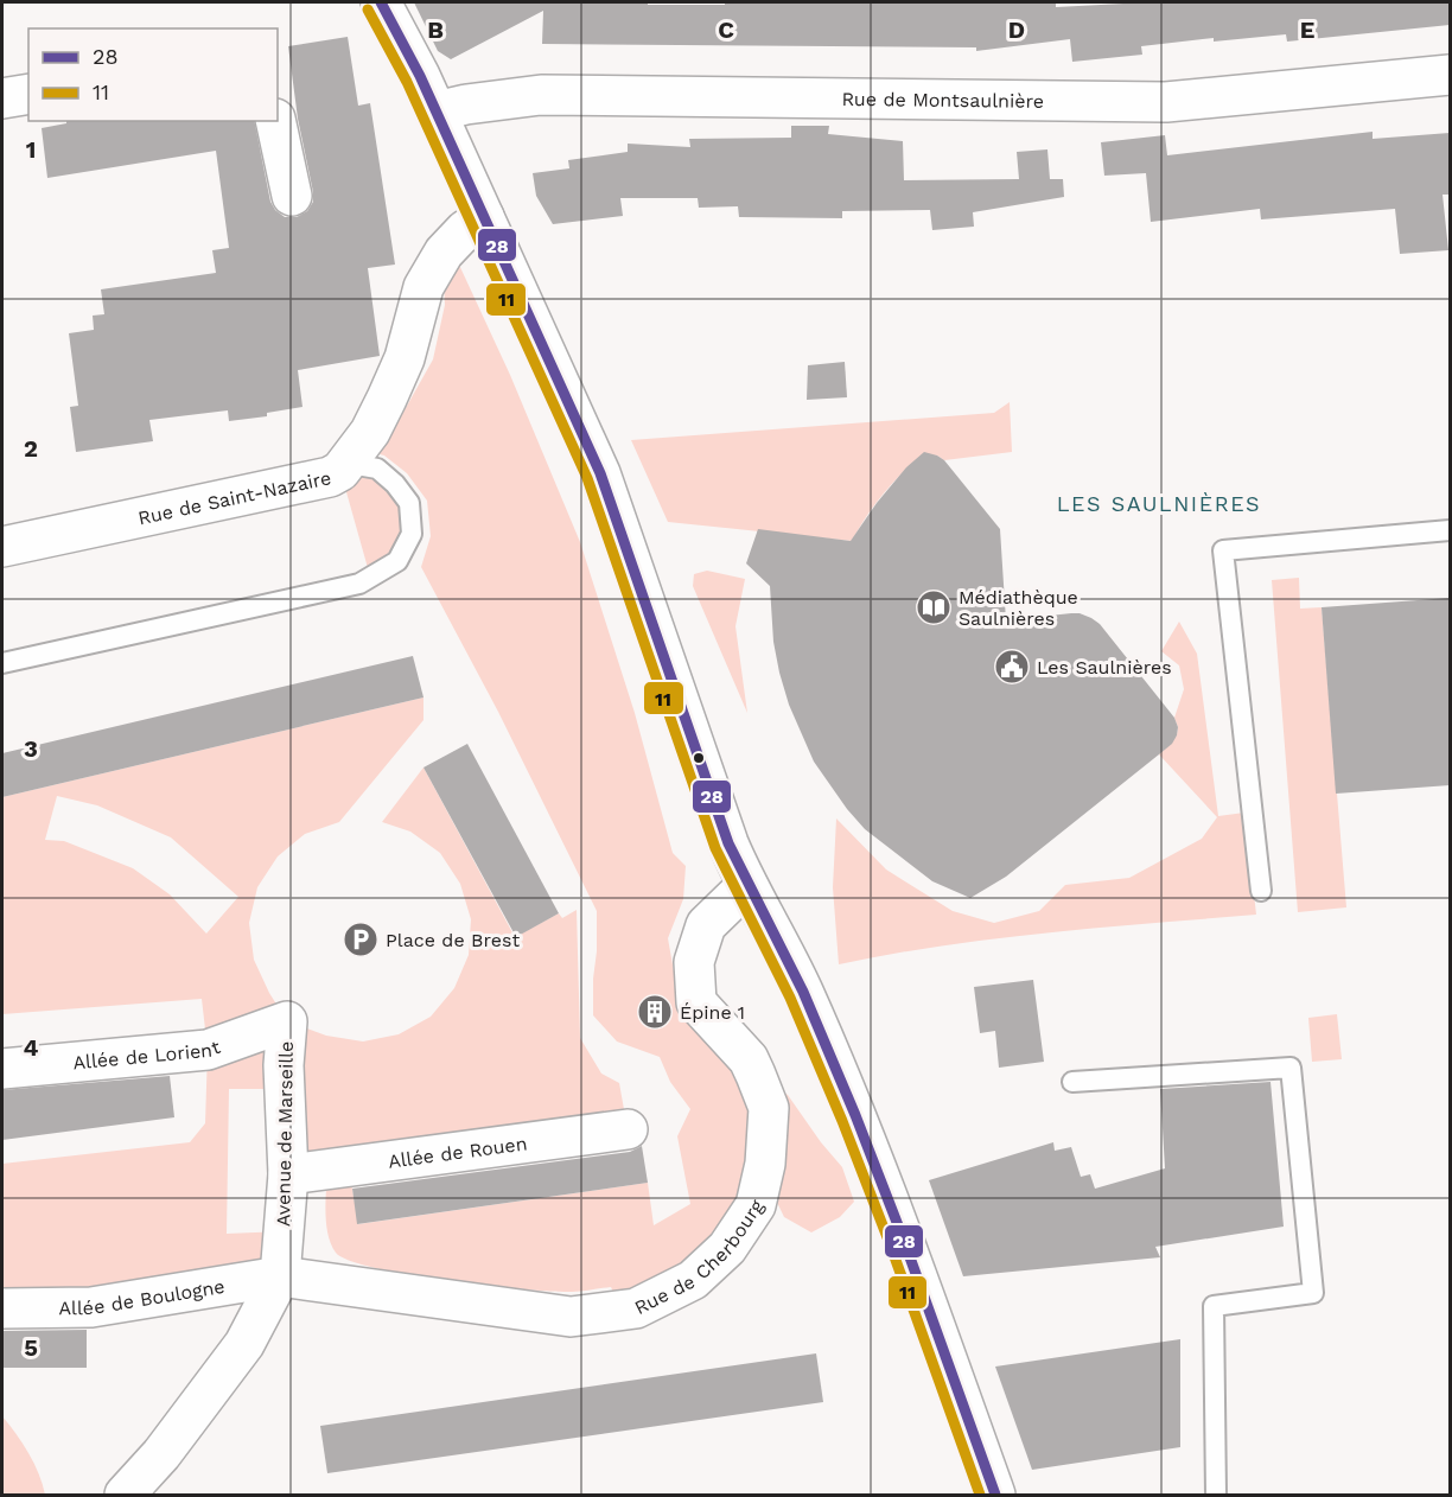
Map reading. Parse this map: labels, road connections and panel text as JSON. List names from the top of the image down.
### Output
{
  "streets": {
    "street": [
      "Rue de Montsaulnière",
      "Rue de Saint-Nazaire",
      "Allée de Lorient",
      "Avenue de Marseille",
      "Allée de Rouen",
      "Rue de Cherbourg",
      "Allée de Boulogne"
    ]
  },
  "crossings": [
    ["Allée de Lorient", "Avenue de Marseille"],
    ["Avenue de Marseille", "Allée de Rouen"],
    ["Avenue de Marseille", "Rue de Cherbourg"],
    ["Avenue de Marseille", "Allée de Boulogne"],
    ["Rue de Cherbourg", "Allée de Boulogne"]
  ],
  "districts": ["LES SAULNIÈRES"],
  "places": {
    "library": ["Médiathèque Saulnières"],
    "public building": ["Les Saulnières"],
    "parking": ["Place de Brest"],
    "building": ["Épine 1"]
  },
  "lines": ["transit line 28", "transit line 11"],
  "legend": ["28", "11"],
  "grid": {
    "columns": [
      "B",
      "C",
      "D",
      "E"
    ],
    "rows": [
      "1",
      "2",
      "3",
      "4",
      "5"
    ]
  }
}
